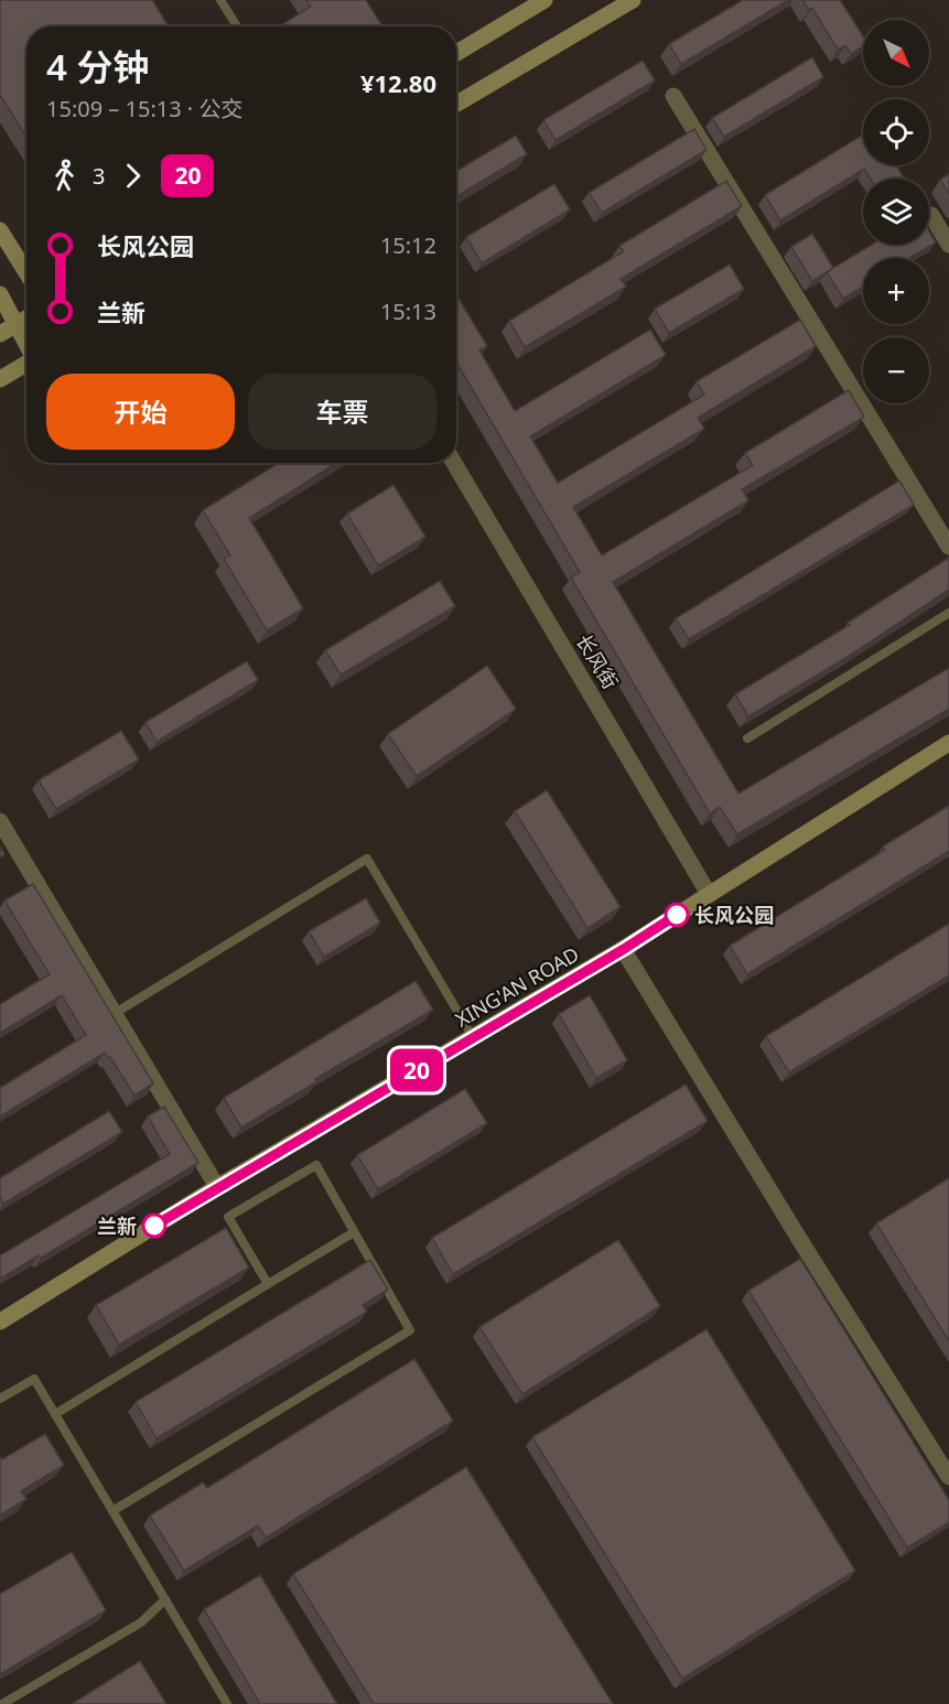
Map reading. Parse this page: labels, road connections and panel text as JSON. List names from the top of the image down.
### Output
{
  "streets": {
    "street": ["长风街", "XING'AN ROAD"]
  },
  "crossings": [
    ["长风街", "XING'AN ROAD"]
  ],
  "places": ["长风公园", "兰新"],
  "lines": ["bus line 20"],
  "north": "bottom right",
  "page": {
    "on_map": "20",
    "map_buttons": ["+", "−"],
    "heading": ["4 分钟", "15:09 – 15:13 · 公交", "¥12.80"],
    "legs": ["3", "20"],
    "list": [
      {
        "name": "长风公园",
        "value": "15:12"
      },
      {
        "name": "兰新",
        "value": "15:13"
      }
    ],
    "buttons": ["开始", "车票"]
  }
}
